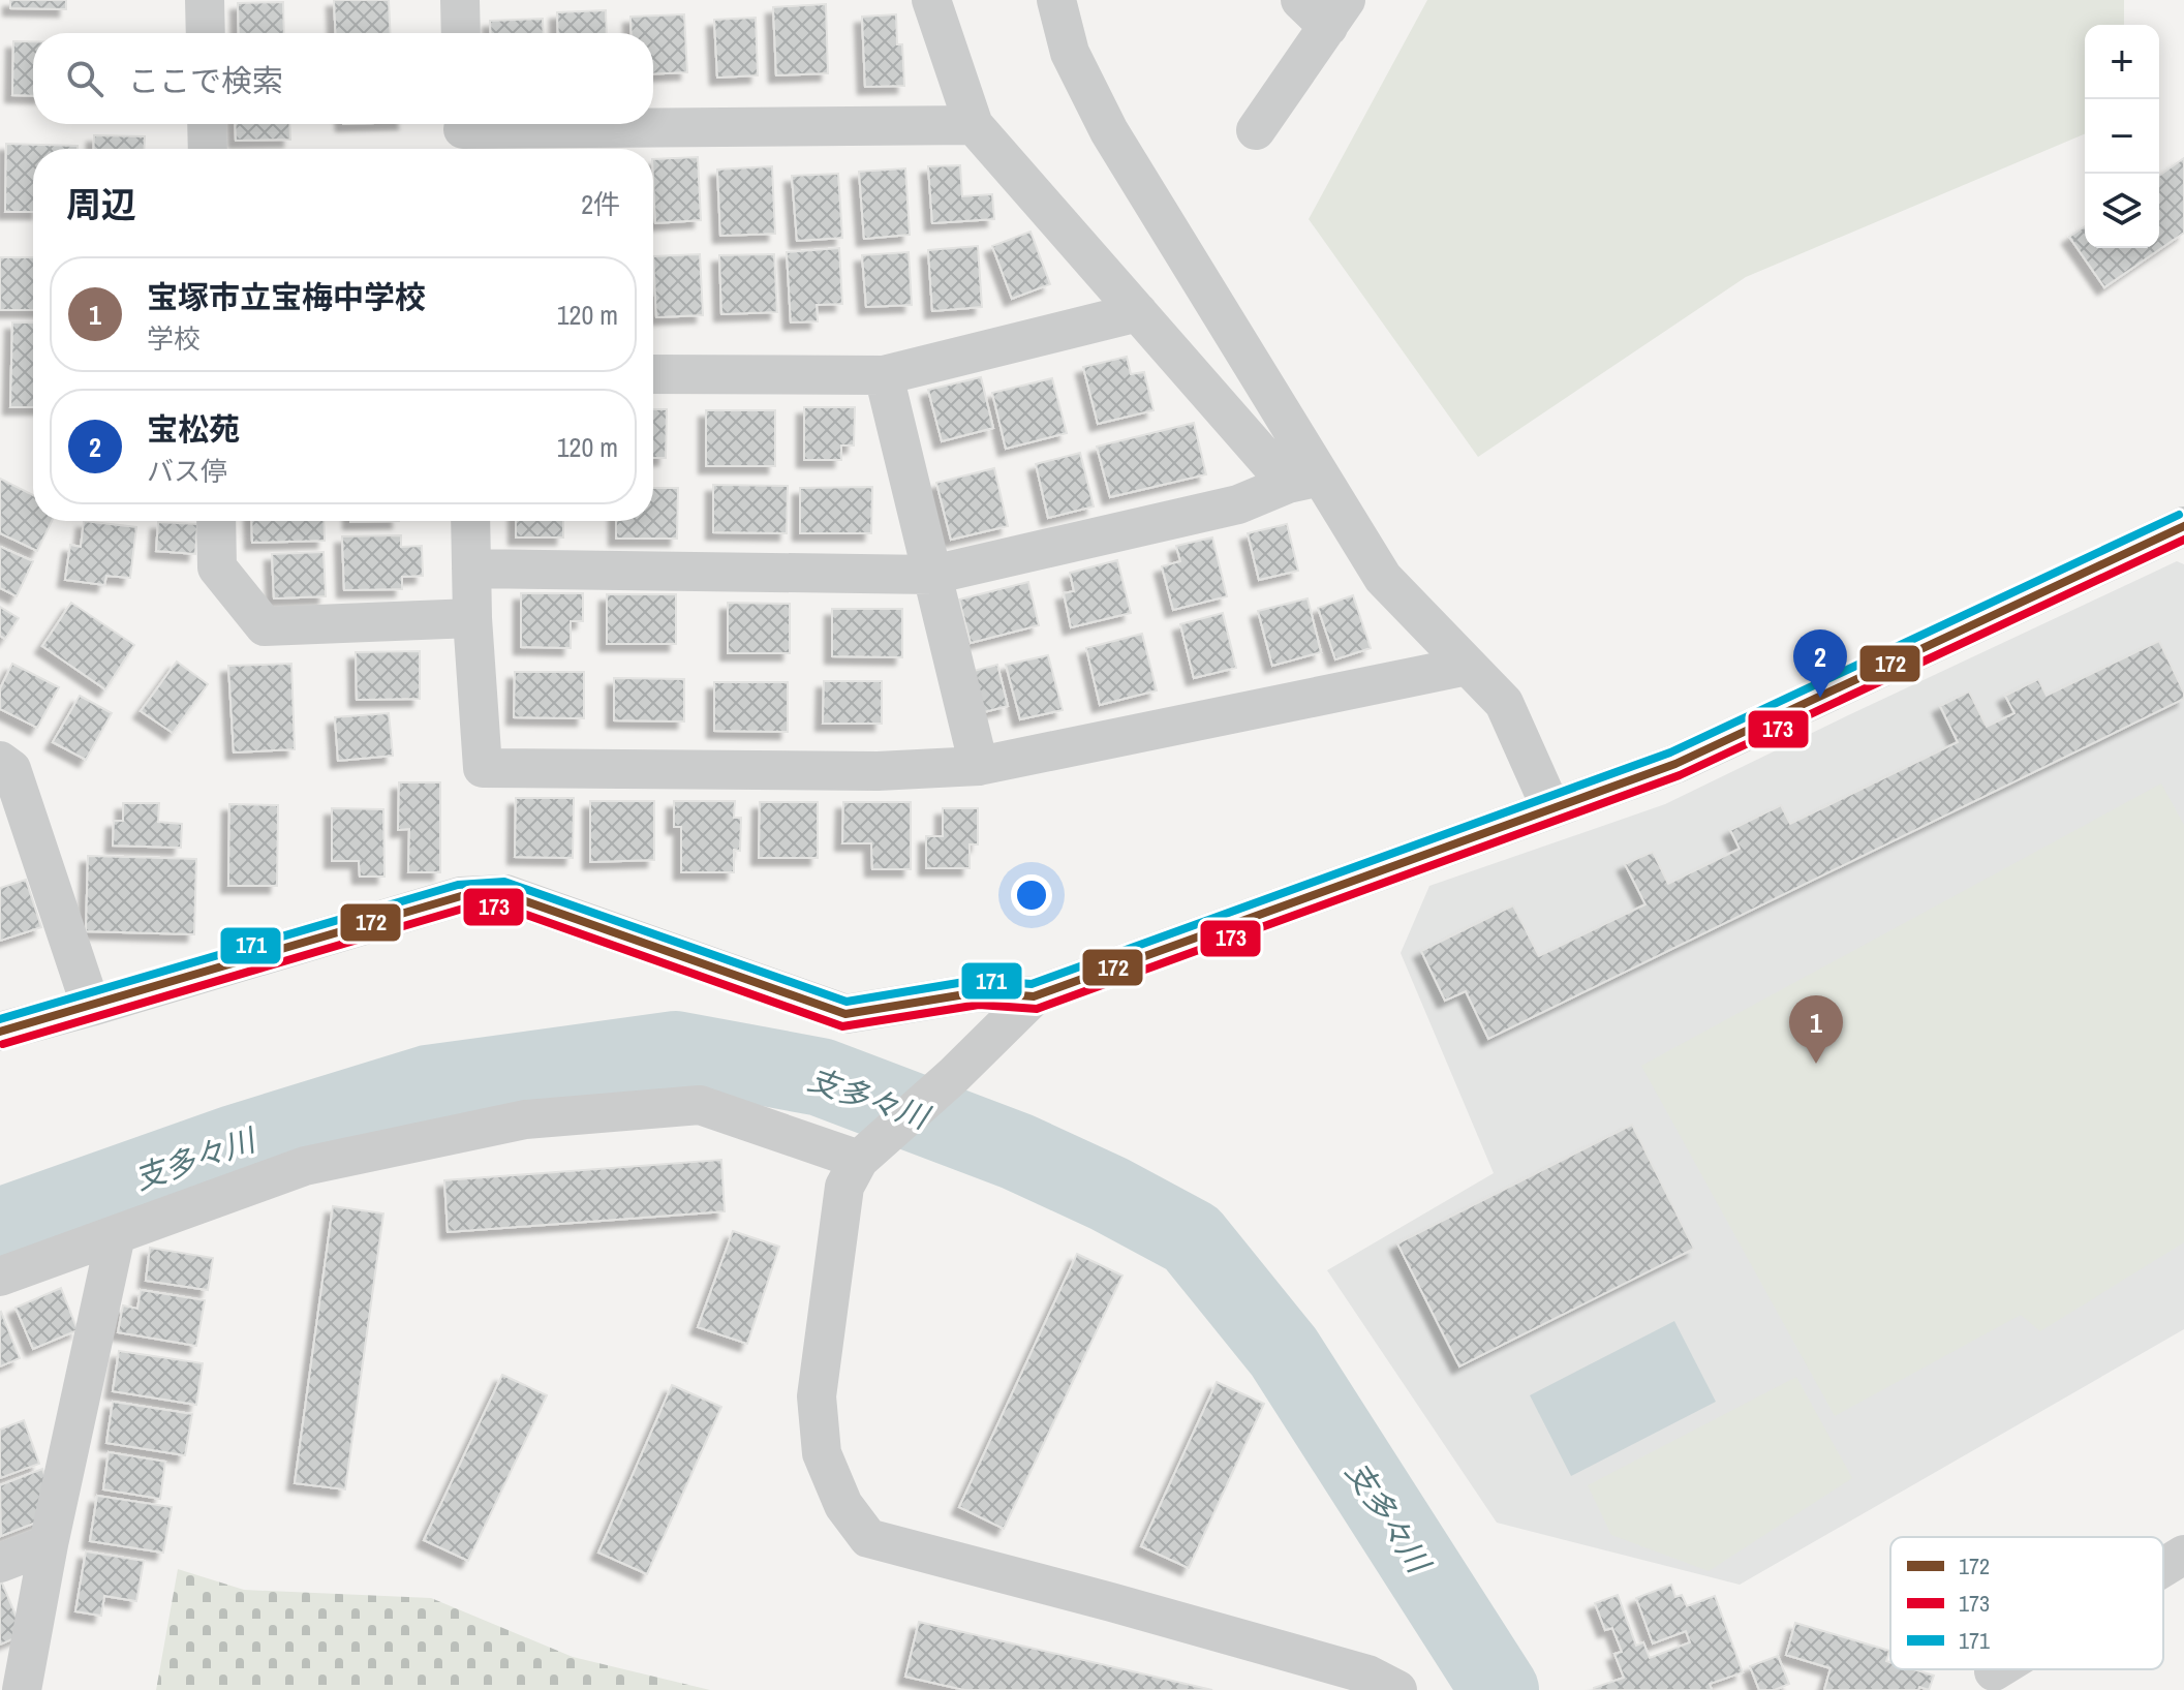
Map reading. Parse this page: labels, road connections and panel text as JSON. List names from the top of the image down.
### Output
{
  "water": ["支多々川"],
  "lines": ["transit line 171", "transit line 172", "transit line 173"],
  "legend": ["172", "173", "171"],
  "page": {
    "map_buttons": ["+", "−"],
    "search": "ここで検索",
    "heading": ["周辺", "2件"],
    "list": [
      {
        "mark": "1",
        "name": "宝塚市立宝梅中学校",
        "note": "学校",
        "value": "120 m"
      },
      {
        "mark": "2",
        "name": "宝松苑",
        "note": "バス停",
        "value": "120 m"
      }
    ],
    "pins": ["2", "1"]
  }
}
